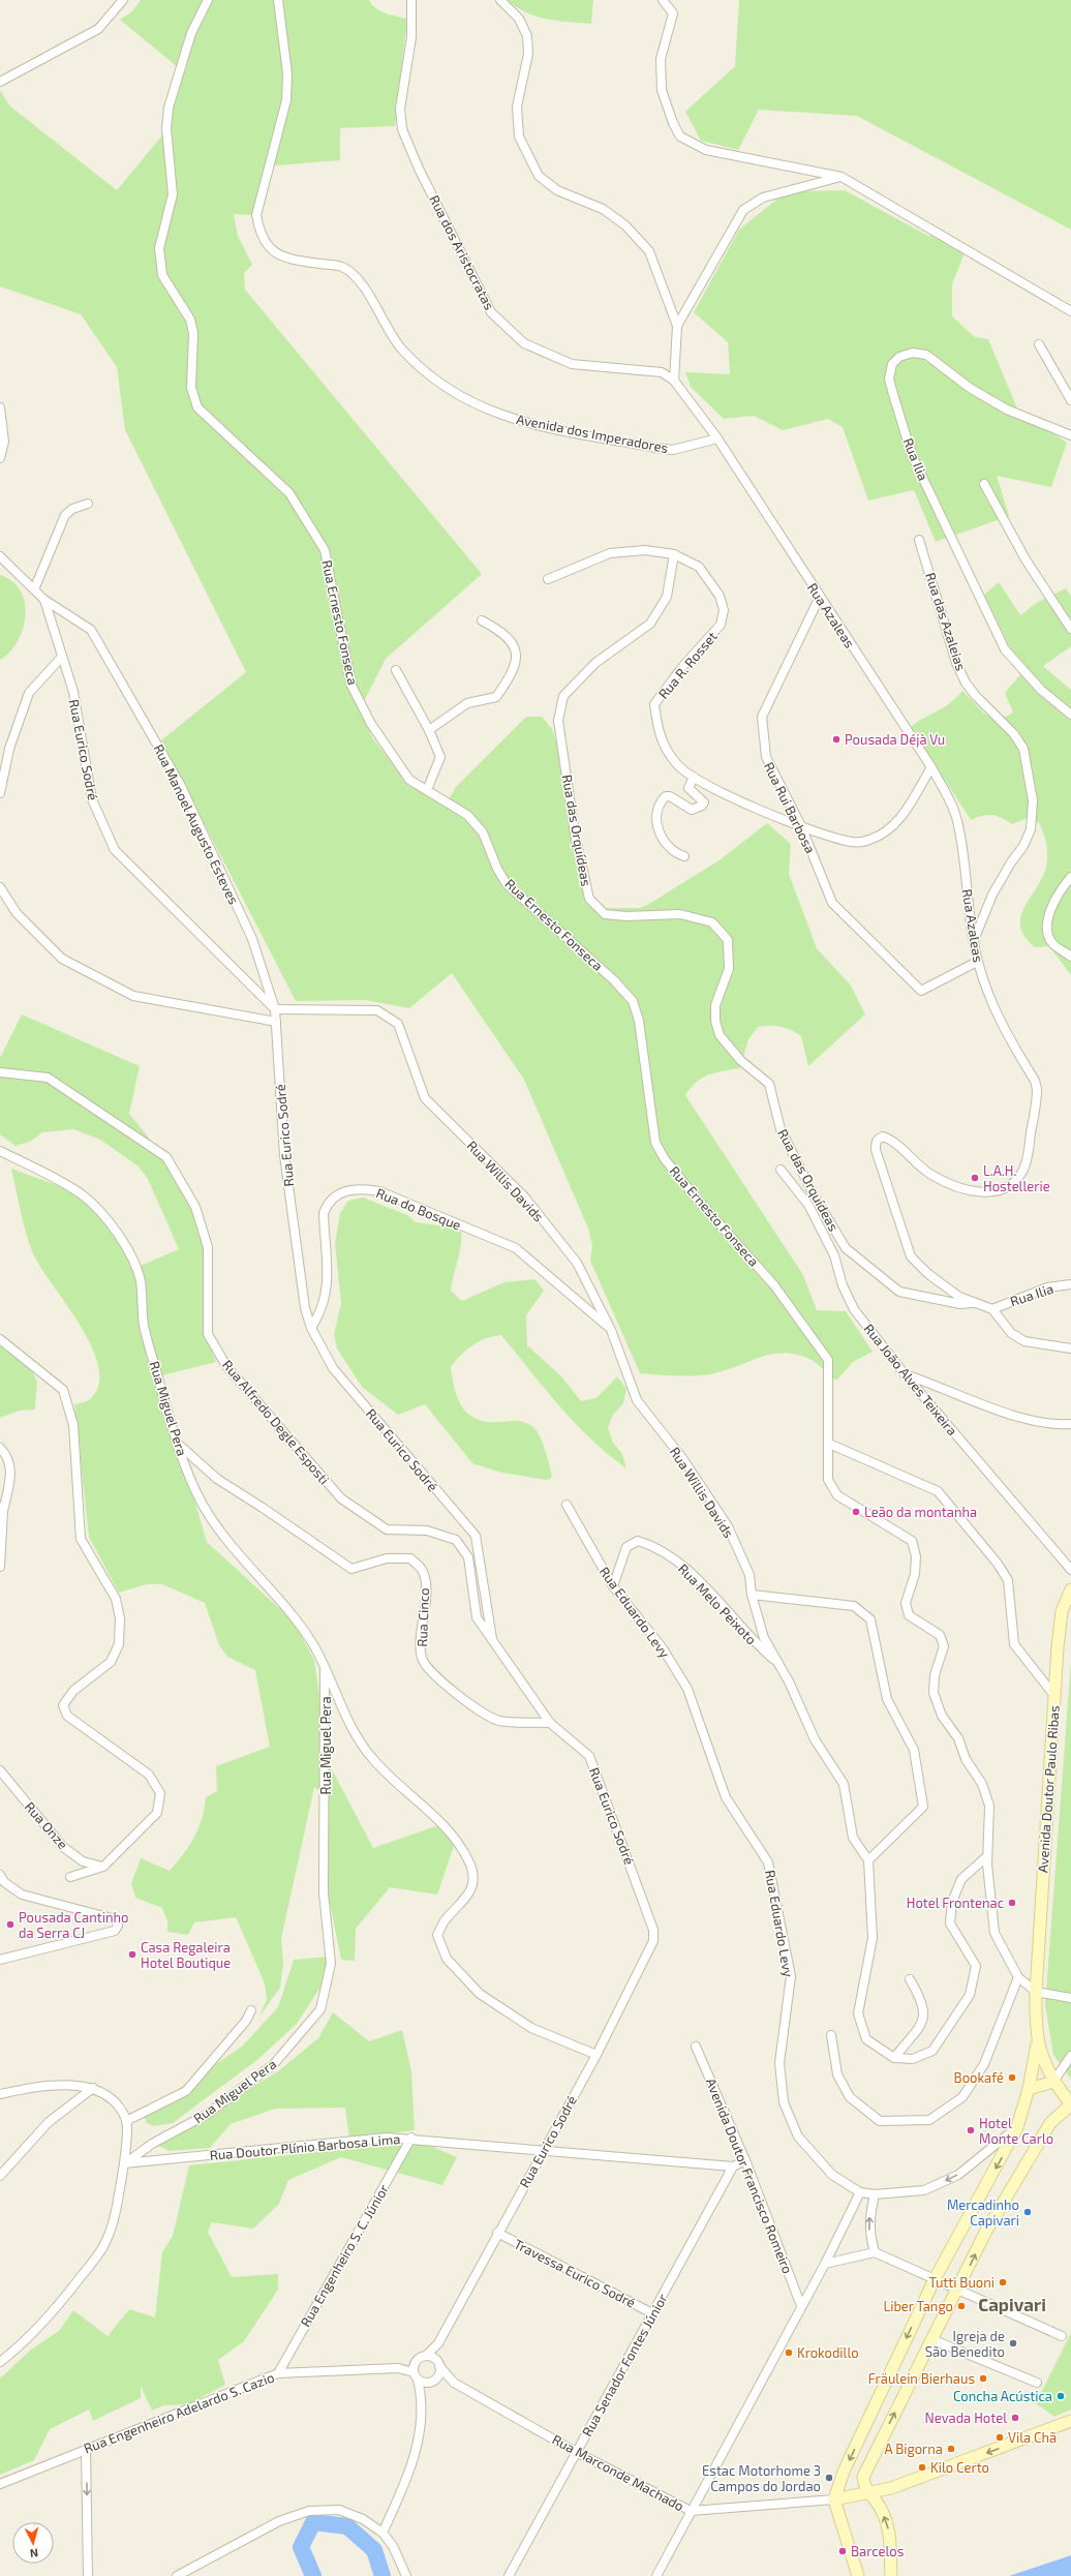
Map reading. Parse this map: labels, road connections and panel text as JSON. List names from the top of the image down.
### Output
{
  "streets": {
    "street": [
      "Rua dos Aristocratas",
      "Avenida dos Imperadores",
      "Rua Ilia",
      "Rua Azaleas",
      "Rua das Azaleias",
      "Rua Ernesto Fonseca",
      "Rua R. Rosset",
      "Rua Eurico Sodré",
      "Rua Rui Barbosa",
      "Rua Manoel Augusto Esteves",
      "Rua das Orquídeas",
      "Rua Willis Davids",
      "Rua do Bosque",
      "Rua João Alves Teixeira",
      "Rua Miguel Pera",
      "Rua Alfredo Degle Esposti",
      "Rua Melo Peixoto",
      "Rua Eduardo Levy",
      "Rua Cinco",
      "Avenida Doutor Paulo Ribas",
      "Rua Onze",
      "Rua Doutor Plínio Barbosa Lima",
      "Avenida Doutor Francisco Romeiro",
      "Rua Engenheiro S. C. Júnior",
      "Travessa Eurico Sodré",
      "Rua Senador Fontes Júnior",
      "Rua Engenheiro Adelardo S. Cazio",
      "Rua Marconde Machado"
    ]
  },
  "crossings": [
    ["Rua dos Aristocratas", "Rua Azaleas"],
    ["Avenida dos Imperadores", "Rua Azaleas"],
    ["Rua Ilia", "Rua Azaleas"],
    ["Rua Azaleas", "Rua das Azaleias"],
    ["Rua Azaleas", "Rua R. Rosset"],
    ["Rua Azaleas", "Rua Rui Barbosa"],
    ["Rua Azaleas", "Rua das Orquídeas"],
    ["Rua R. Rosset", "Rua Rui Barbosa"],
    ["Rua R. Rosset", "Rua das Orquídeas"],
    ["Rua Eurico Sodré", "Rua Manoel Augusto Esteves"],
    ["Rua Eurico Sodré", "Rua Willis Davids"],
    ["Rua Eurico Sodré", "Rua do Bosque"],
    ["Rua Eurico Sodré", "Rua Alfredo Degle Esposti"],
    ["Rua Eurico Sodré", "Rua Cinco"],
    ["Rua Eurico Sodré", "Rua Doutor Plínio Barbosa Lima"],
    ["Rua Eurico Sodré", "Travessa Eurico Sodré"],
    ["Rua Eurico Sodré", "Rua Engenheiro Adelardo S. Cazio"],
    ["Rua Eurico Sodré", "Rua Marconde Machado"],
    ["Rua Manoel Augusto Esteves", "Rua Willis Davids"],
    ["Rua Willis Davids", "Rua do Bosque"],
    ["Rua Willis Davids", "Rua Melo Peixoto"],
    ["Rua Miguel Pera", "Rua Cinco"],
    ["Rua Miguel Pera", "Rua Doutor Plínio Barbosa Lima"],
    ["Rua Melo Peixoto", "Rua Eduardo Levy"],
    ["Rua Doutor Plínio Barbosa Lima", "Rua Engenheiro S. C. Júnior"],
    ["Rua Doutor Plínio Barbosa Lima", "Rua Senador Fontes Júnior"],
    ["Rua Engenheiro S. C. Júnior", "Rua Engenheiro Adelardo S. Cazio"],
    ["Travessa Eurico Sodré", "Rua Senador Fontes Júnior"],
    ["Rua Senador Fontes Júnior", "Rua Marconde Machado"],
    ["Rua Engenheiro Adelardo S. Cazio", "Rua Marconde Machado"]
  ],
  "districts": ["Capivari"],
  "places": [
    "Pousada Déjà Vu",
    "L.A.H. Hostellerie",
    "Leão da montanha",
    "Hotel Frontenac",
    "Pousada Cantinho da Serra CJ",
    "Casa Regaleira Hotel Boutique",
    "Bookafé",
    "Hotel Monte Carlo",
    "Mercadinho Capivari",
    "Tutti Buoni",
    "Liber Tango",
    "Igreja de São Benedito",
    "Krokodillo",
    "Fräulein Bierhaus",
    "Concha Acústica",
    "Nevada Hotel",
    "Vila Chã",
    "A Bigorna",
    "Kilo Certo",
    "Estac Motorhome 3 Campos do Jordao",
    "Barcelos"
  ],
  "north": "bottom"
}
